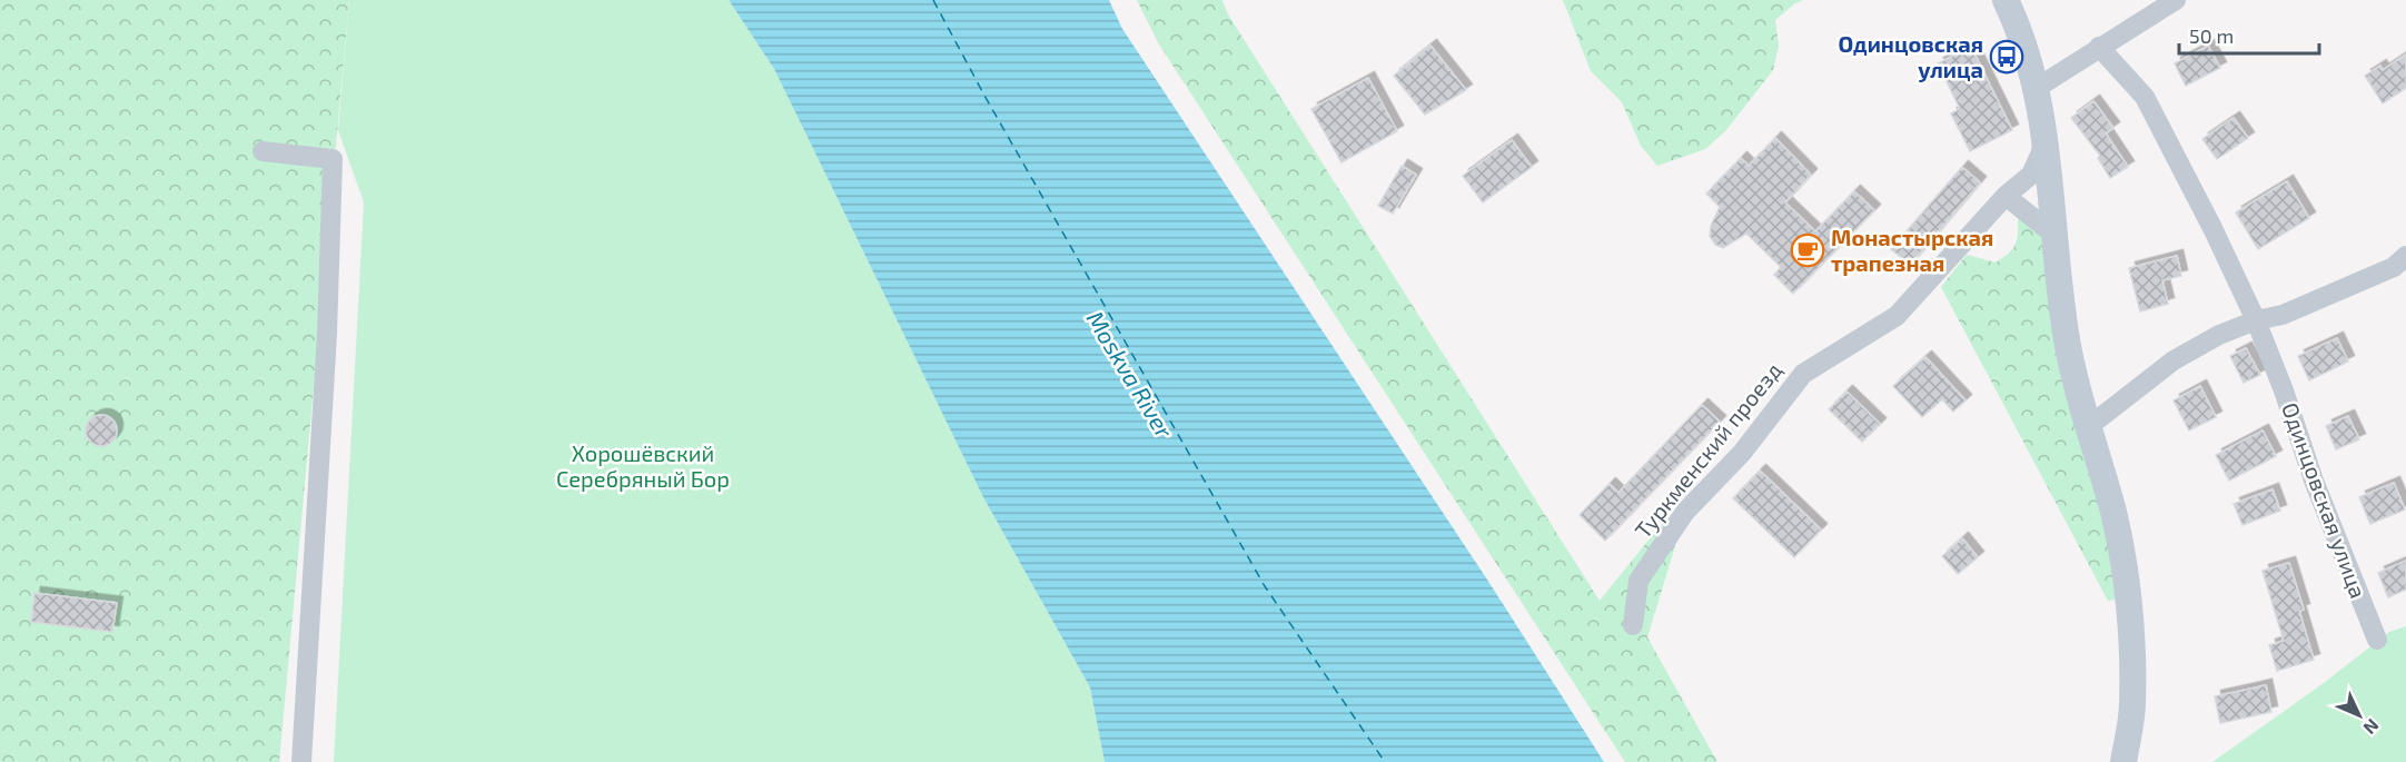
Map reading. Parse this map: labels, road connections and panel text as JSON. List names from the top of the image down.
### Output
{
  "streets": {
    "street": ["Туркменский проезд", "Одинцовская улица"]
  },
  "water": ["Moskva River"],
  "parks": ["Хорошёвский Серебряный Бор"],
  "places": {
    "bus stop": ["Одинцовская улица"],
    "cafe": ["Монастырская трапезная"]
  },
  "scale_bar": "50 m",
  "north": "bottom right"
}
